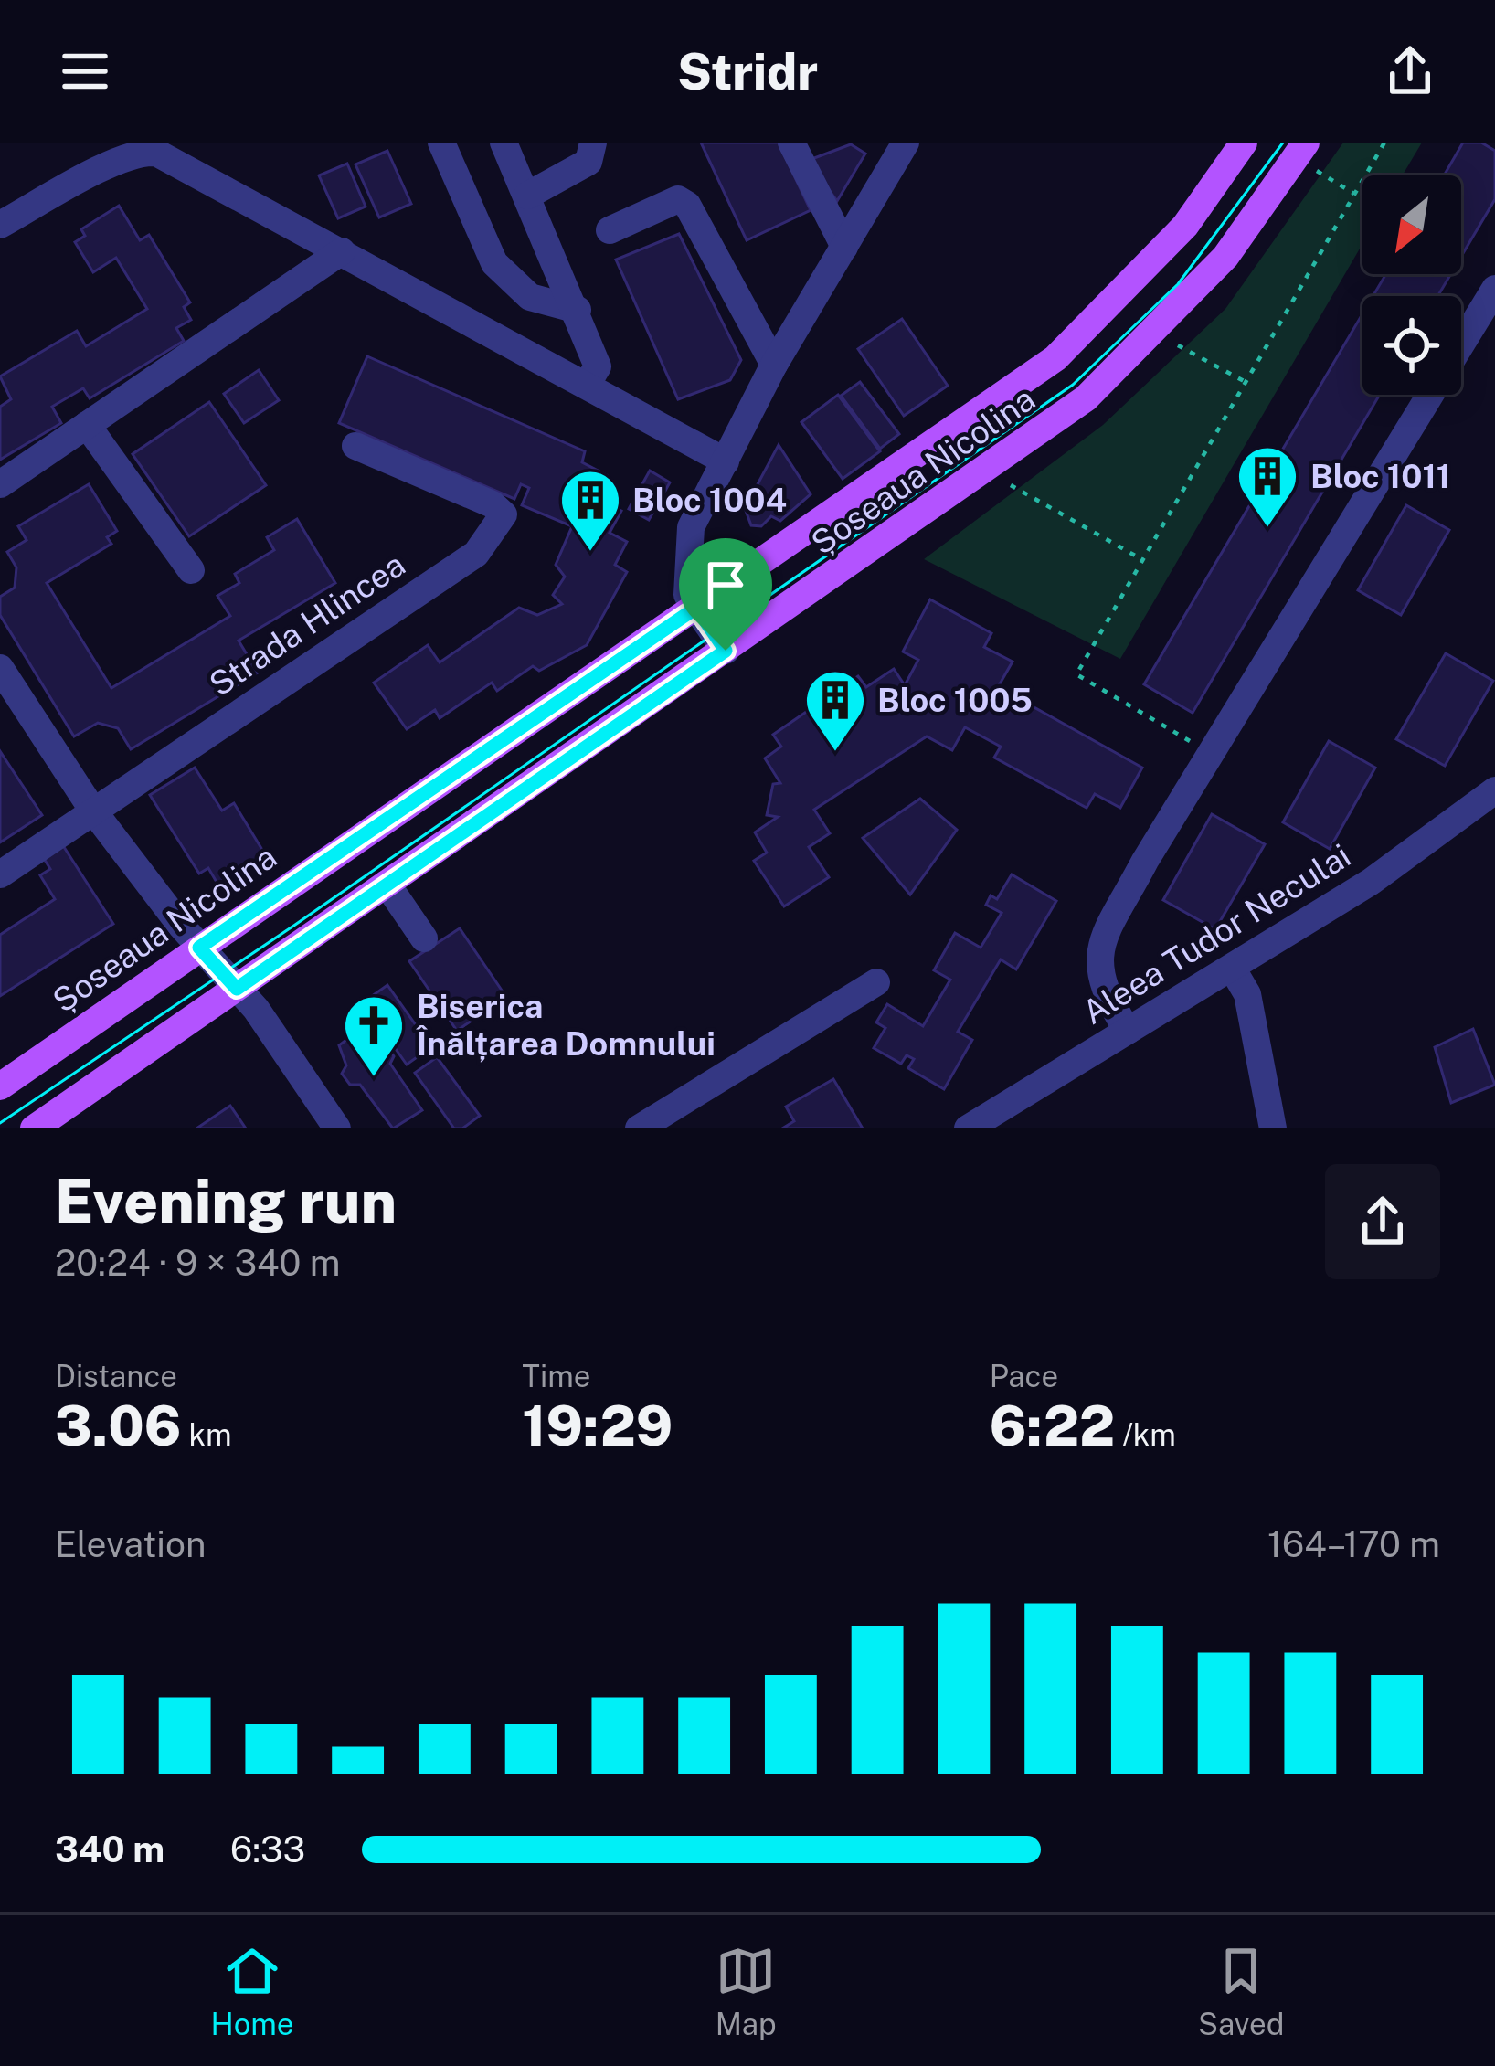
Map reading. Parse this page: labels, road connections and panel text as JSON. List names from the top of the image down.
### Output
{
  "streets": {
    "main road": ["Șoseaua Nicolina"],
    "street": ["Strada Hlincea", "Aleea Tudor Neculai"]
  },
  "places": {
    "building": ["Bloc 1011", "Bloc 1004", "Bloc 1005"],
    "church": ["Biserica Înălțarea Domnului"]
  },
  "north": "bottom left",
  "page": {
    "header": "Stridr",
    "heading": ["Evening run", "20:24 · 9 × 340 m"],
    "stats": [
      ["Distance", "3.06 km"],
      ["Time", "19:29"],
      ["Pace", "6:22 /km"]
    ],
    "chart": ["Elevation", "164–170 m"],
    "list": [
      {
        "name": "340 m",
        "note": "6:33"
      }
    ],
    "tabs": ["Home", "Map", "Saved"]
  }
}
